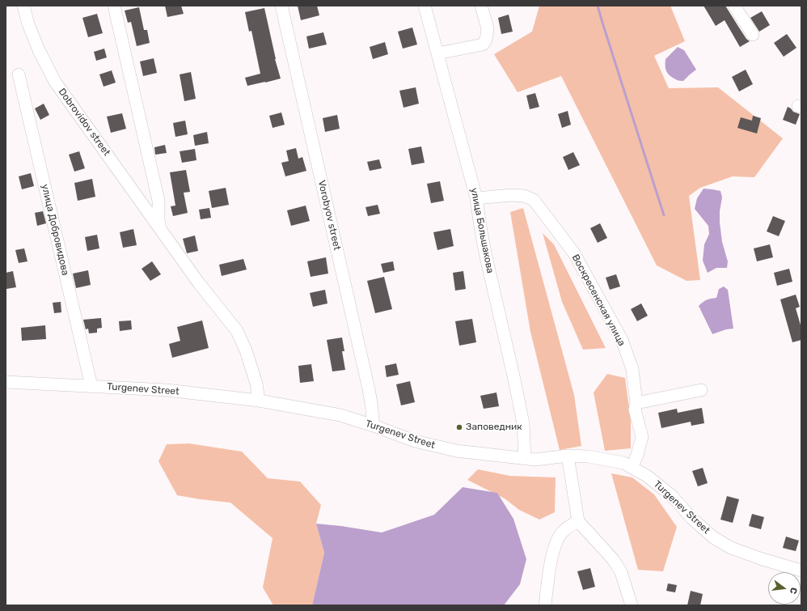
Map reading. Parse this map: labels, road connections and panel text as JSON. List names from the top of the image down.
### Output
{
  "streets": {
    "street": [
      "Dobrovidov street",
      "Vorobyov street",
      "улица Добровидова",
      "улица Большакова",
      "Воскресенская улица",
      "Turgenev Street"
    ]
  },
  "crossings": [
    ["Dobrovidov street", "Turgenev Street"],
    ["Vorobyov street", "Turgenev Street"],
    ["улица Добровидова", "Turgenev Street"],
    ["улица Большакова", "Воскресенская улица"],
    ["улица Большакова", "Turgenev Street"],
    ["Воскресенская улица", "Turgenev Street"]
  ],
  "places": ["Заповедник"],
  "north": "right"
}
